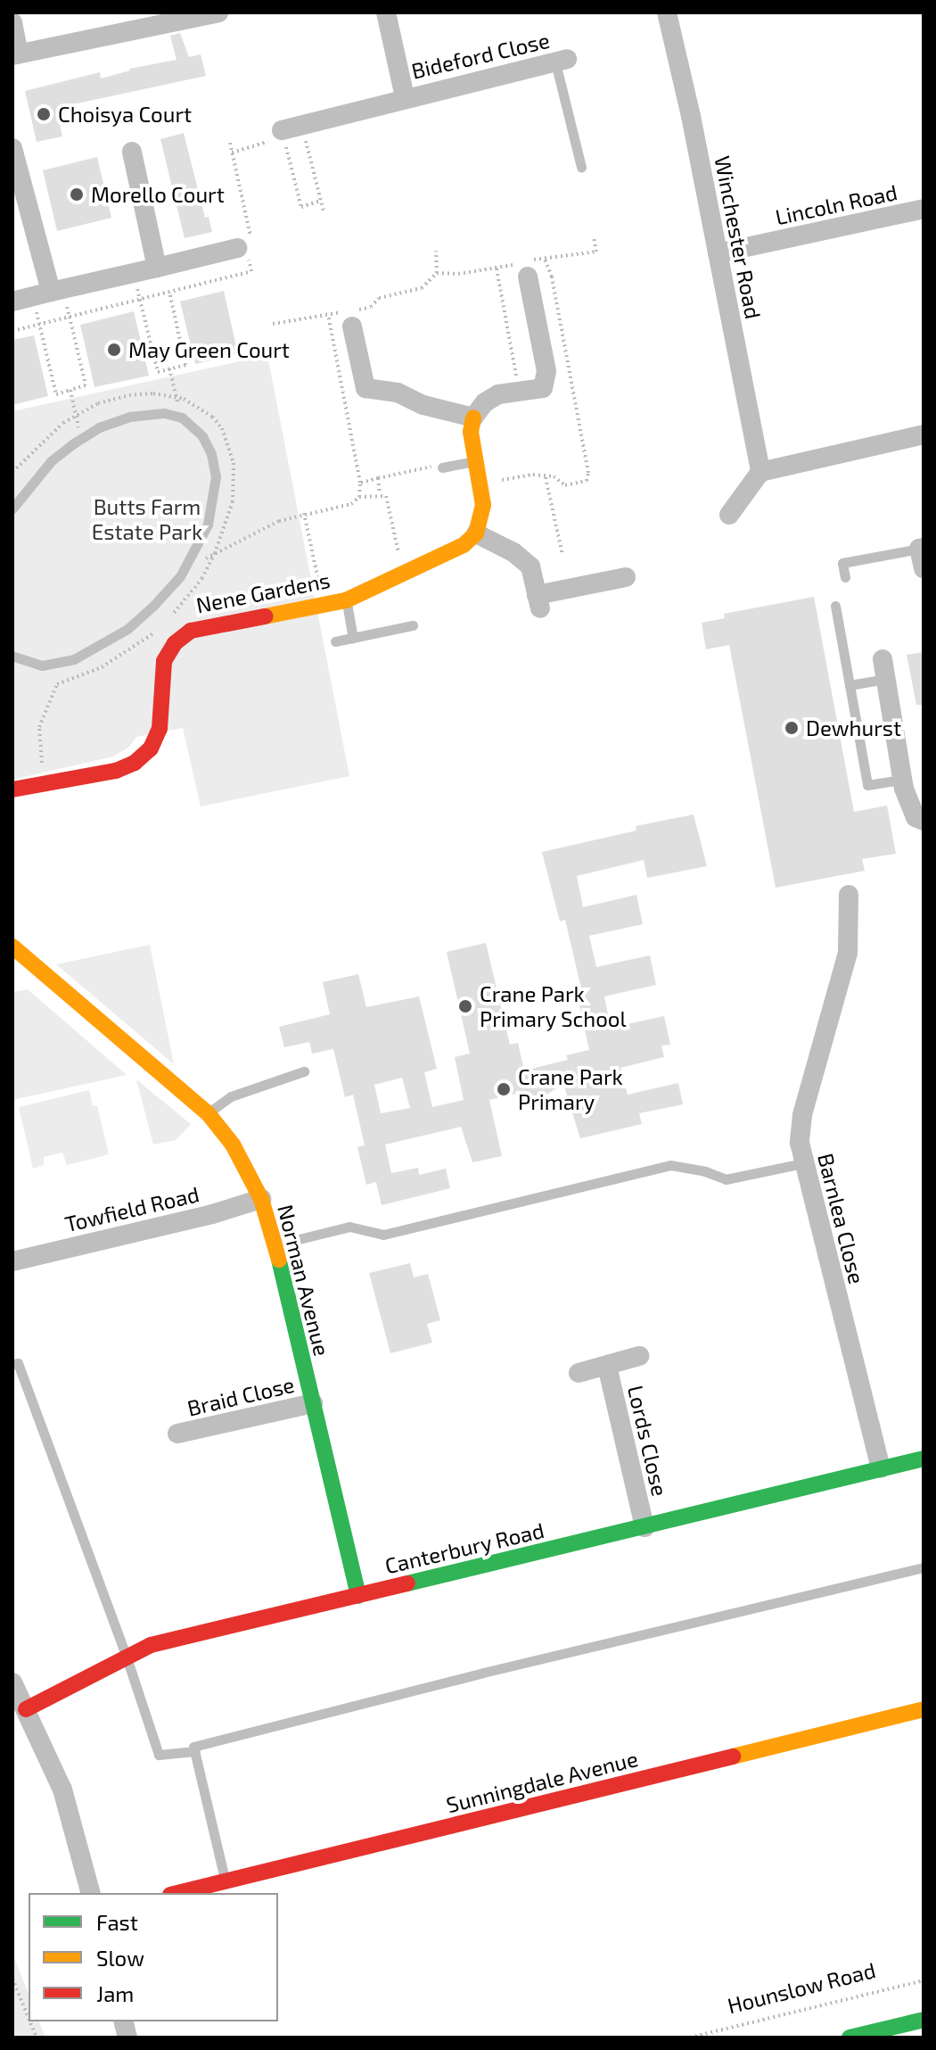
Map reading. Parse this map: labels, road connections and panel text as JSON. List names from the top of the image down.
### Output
{
  "streets": {
    "street": [
      "Bideford Close",
      "Lincoln Road",
      "Winchester Road",
      "Nene Gardens",
      "Towfield Road",
      "Barnlea Close",
      "Norman Avenue",
      "Braid Close",
      "Lords Close",
      "Canterbury Road",
      "Sunningdale Avenue"
    ],
    "path": ["Hounslow Road"]
  },
  "crossings": [
    ["Lincoln Road", "Winchester Road"],
    ["Towfield Road", "Norman Avenue"],
    ["Barnlea Close", "Canterbury Road"],
    ["Norman Avenue", "Braid Close"],
    ["Norman Avenue", "Canterbury Road"],
    ["Lords Close", "Canterbury Road"]
  ],
  "parks": ["Butts Farm Estate Park"],
  "places": [
    "Choisya Court",
    "Morello Court",
    "May Green Court",
    "Dewhurst",
    "Crane Park Primary School",
    "Crane Park Primary"
  ],
  "legend": ["Fast", "Slow", "Jam"]
}
